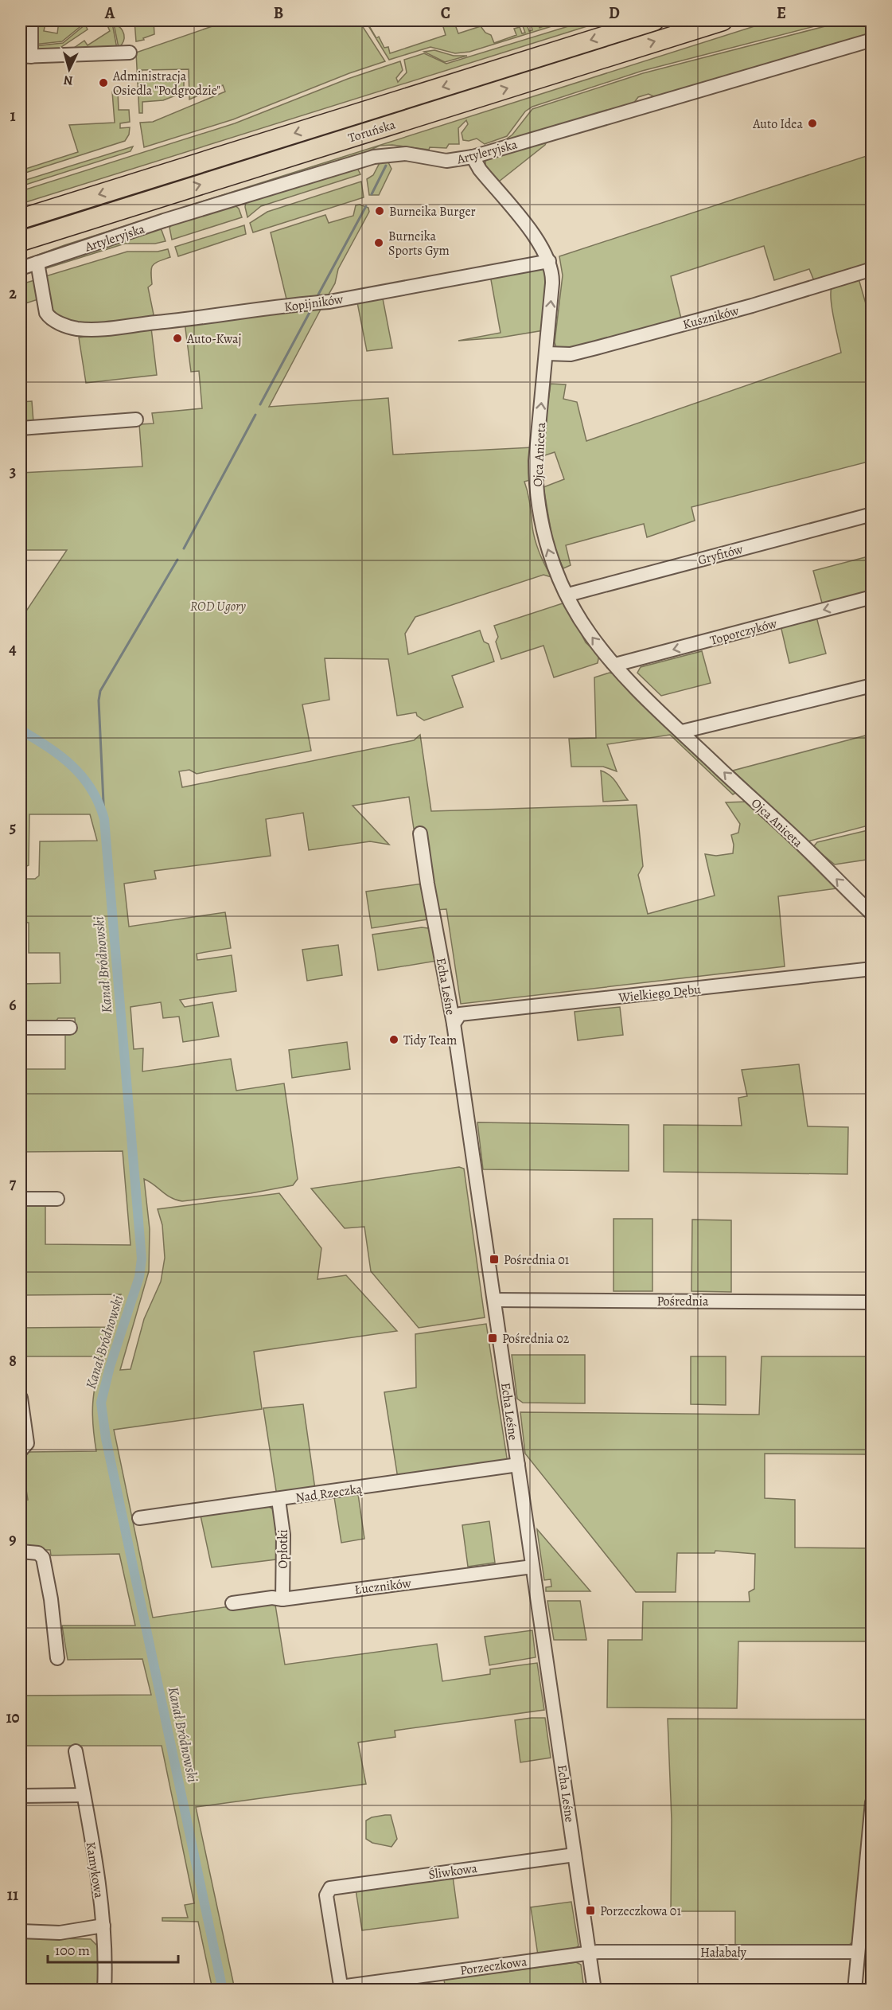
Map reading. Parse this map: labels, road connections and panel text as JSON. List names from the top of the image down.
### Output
{
  "streets": {
    "highway": ["Toruńska"],
    "street": [
      "Artyleryjska",
      "Kopijników",
      "Kuszników",
      "Ojca Aniceta",
      "Gryfitów",
      "Toporczyków",
      "Echa Leśne",
      "Wielkiego Dębu",
      "Pośrednia",
      "Nad Rzeczką",
      "Opłotki",
      "Łuczników",
      "Kamykowa",
      "Śliwkowa",
      "Hałabały",
      "Porzeczkowa"
    ]
  },
  "crossings": [
    ["Artyleryjska", "Kopijników"],
    ["Artyleryjska", "Ojca Aniceta"],
    ["Kopijników", "Ojca Aniceta"],
    ["Kuszników", "Ojca Aniceta"],
    ["Ojca Aniceta", "Gryfitów"],
    ["Ojca Aniceta", "Toporczyków"],
    ["Echa Leśne", "Wielkiego Dębu"],
    ["Echa Leśne", "Pośrednia"],
    ["Echa Leśne", "Nad Rzeczką"],
    ["Echa Leśne", "Łuczników"],
    ["Echa Leśne", "Śliwkowa"],
    ["Echa Leśne", "Hałabały"],
    ["Echa Leśne", "Porzeczkowa"],
    ["Nad Rzeczką", "Opłotki"],
    ["Opłotki", "Łuczników"],
    ["Śliwkowa", "Porzeczkowa"],
    ["Hałabały", "Porzeczkowa"]
  ],
  "one_way": ["Ojca Aniceta"],
  "water": ["Kanał Bródnowski"],
  "parks": ["ROD Ugory"],
  "places": {
    "other": [
      "Administracja Osiedla \"Podgrodzie\"",
      "Auto Idea",
      "Burneika Burger",
      "Burneika Sports Gym",
      "Auto-Kwaj",
      "Tidy Team"
    ],
    "transit": ["Pośrednia 01", "Pośrednia 02", "Porzeczkowa 01"]
  },
  "scale_bar": "100 m",
  "north": "bottom",
  "grid": {
    "columns": [
      "A",
      "B",
      "C",
      "D",
      "E"
    ],
    "rows": [
      "1",
      "2",
      "3",
      "4",
      "5",
      "6",
      "7",
      "8",
      "9",
      "10",
      "11"
    ]
  }
}
